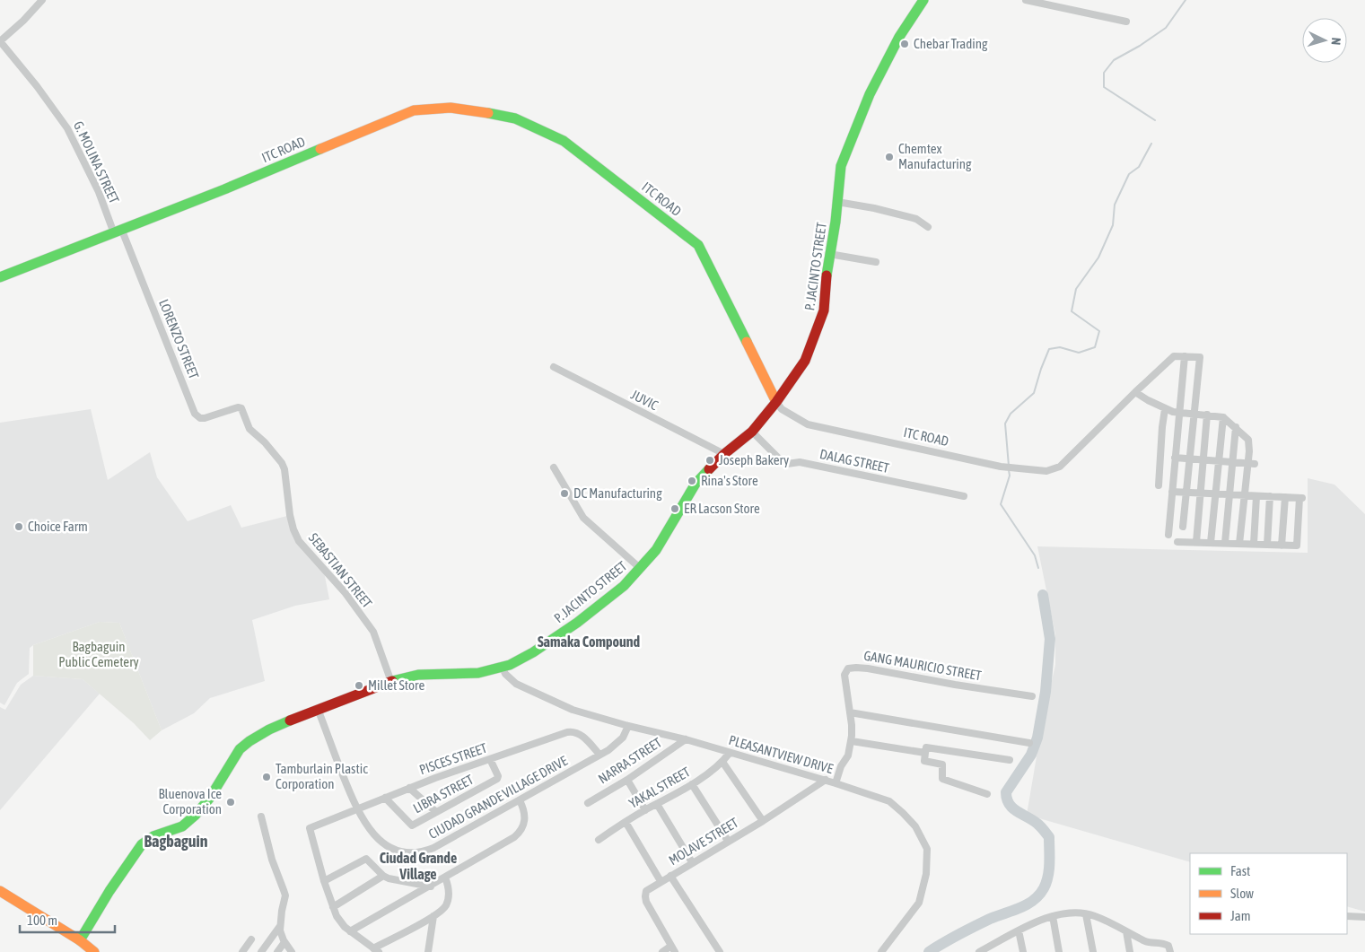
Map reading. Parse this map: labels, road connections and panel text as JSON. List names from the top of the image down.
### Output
{
  "streets": {
    "street": [
      "ITC ROAD",
      "G. MOLINA STREET",
      "P. JACINTO STREET",
      "LORENZO STREET",
      "JUVIC",
      "DALAG STREET",
      "SEBASTIAN STREET",
      "GANG MAURICIO STREET",
      "PLEASANTVIEW DRIVE",
      "PISCES STREET",
      "NARRA STREET",
      "YAKAL STREET",
      "LIBRA STREET",
      "CIUDAD GRANDE VILLAGE DRIVE",
      "MOLAVE STREET"
    ]
  },
  "crossings": [
    ["ITC ROAD", "G. MOLINA STREET"],
    ["ITC ROAD", "P. JACINTO STREET"],
    ["ITC ROAD", "LORENZO STREET"],
    ["G. MOLINA STREET", "LORENZO STREET"],
    ["P. JACINTO STREET", "JUVIC"],
    ["P. JACINTO STREET", "DALAG STREET"],
    ["P. JACINTO STREET", "SEBASTIAN STREET"],
    ["P. JACINTO STREET", "PLEASANTVIEW DRIVE"],
    ["P. JACINTO STREET", "CIUDAD GRANDE VILLAGE DRIVE"],
    ["LORENZO STREET", "SEBASTIAN STREET"],
    ["GANG MAURICIO STREET", "PLEASANTVIEW DRIVE"],
    ["PLEASANTVIEW DRIVE", "NARRA STREET"],
    ["PLEASANTVIEW DRIVE", "YAKAL STREET"],
    ["PLEASANTVIEW DRIVE", "CIUDAD GRANDE VILLAGE DRIVE"],
    ["PLEASANTVIEW DRIVE", "MOLAVE STREET"],
    ["PISCES STREET", "LIBRA STREET"],
    ["PISCES STREET", "CIUDAD GRANDE VILLAGE DRIVE"]
  ],
  "districts": ["Samaka Compound", "Bagbaguin", "Ciudad Grande Village"],
  "parks": ["Bagbaguin Public Cemetery"],
  "places": [
    "Chebar Trading",
    "Chemtex Manufacturing",
    "Joseph Bakery",
    "Rina's Store",
    "DC Manufacturing",
    "ER Lacson Store",
    "Choice Farm",
    "Millet Store",
    "Tamburlain Plastic Corporation",
    "Bluenova Ice Corporation"
  ],
  "legend": ["Fast", "Slow", "Jam"],
  "scale_bar": "100 m",
  "north": "right"
}
